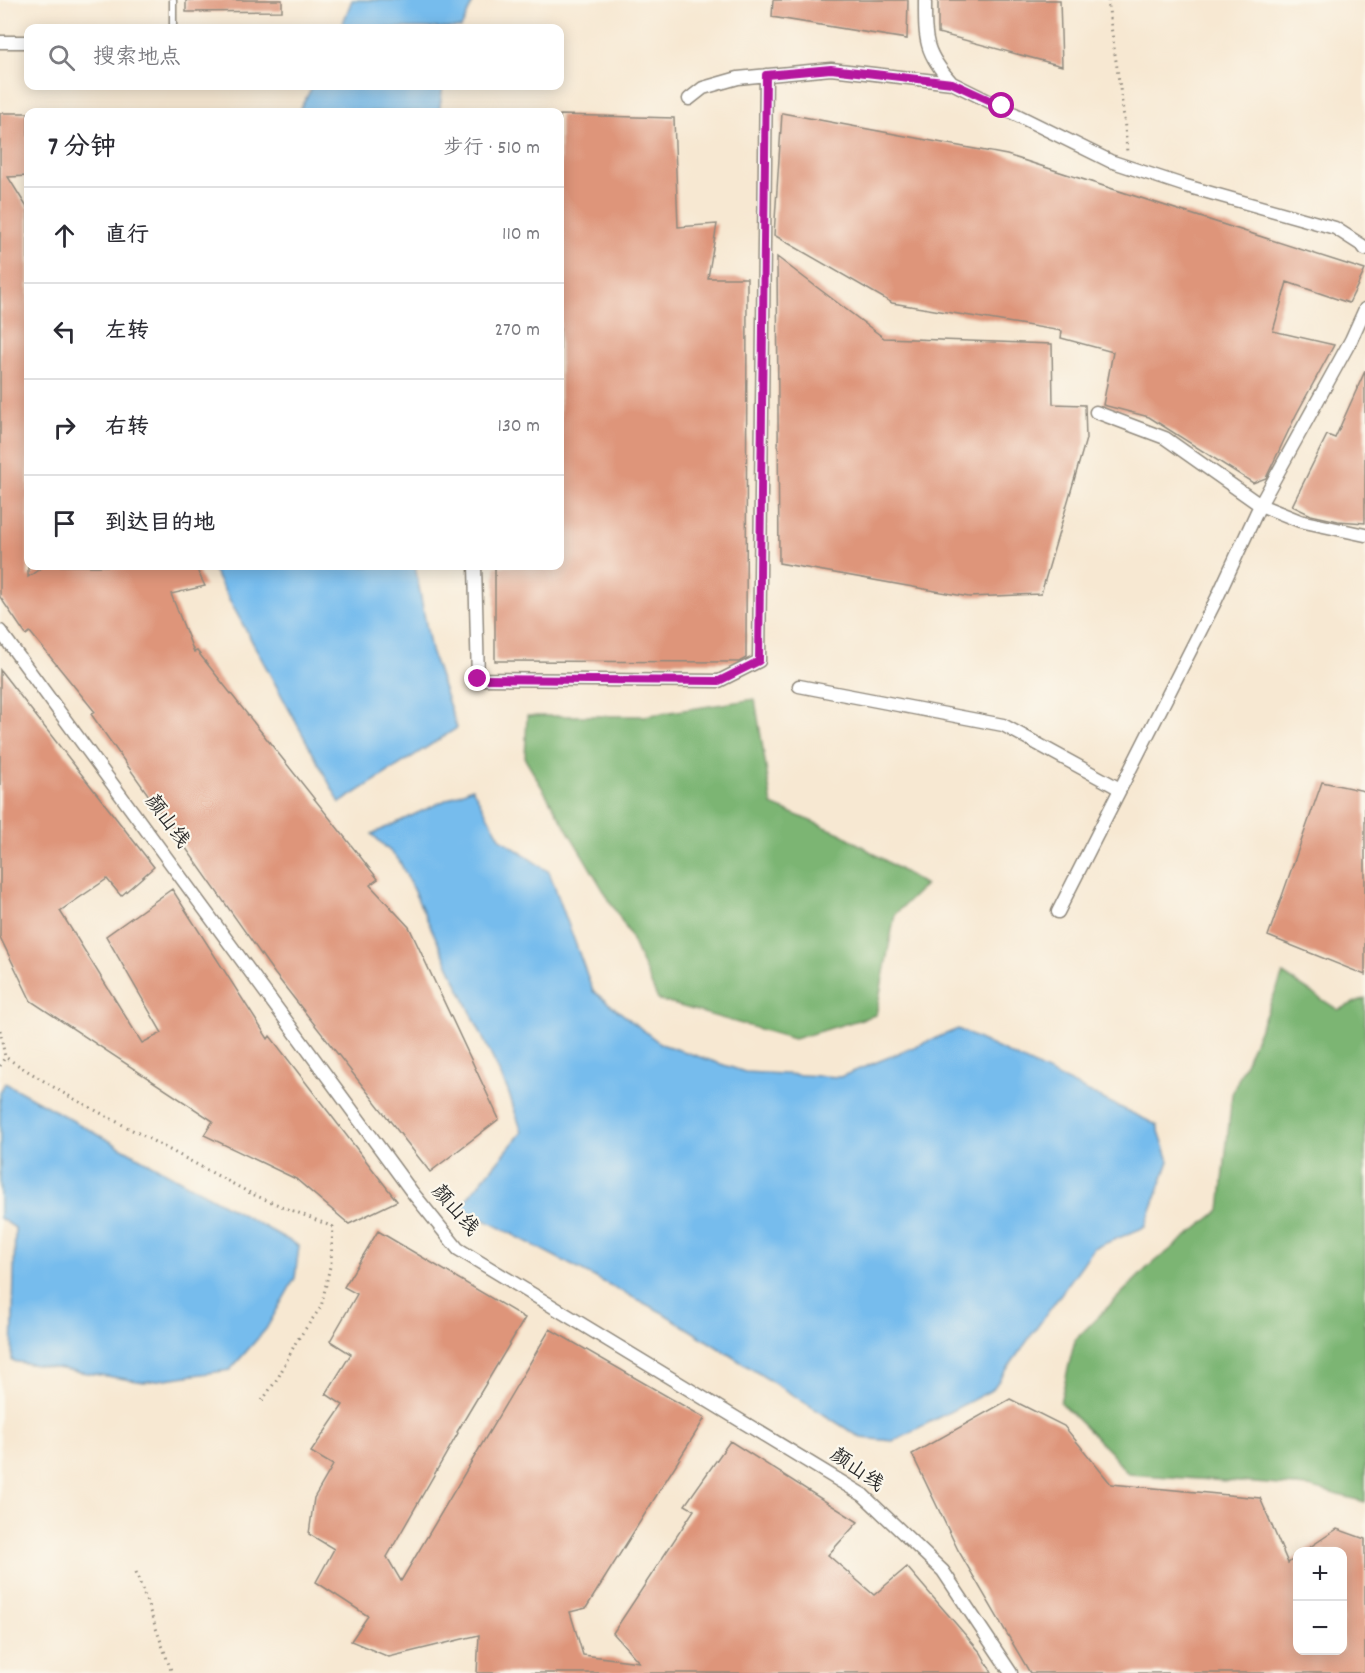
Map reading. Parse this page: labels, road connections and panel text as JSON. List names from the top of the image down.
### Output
{
  "streets": {
    "street": ["颜山线"]
  },
  "page": {
    "search": "搜索地点",
    "heading": ["7 分钟", "步行 · 510 m"],
    "list": [
      ["直行", "110 m"],
      ["左转", "270 m"],
      ["右转", "130 m"],
      "到达目的地"
    ],
    "map_buttons": ["+", "−"]
  }
}
